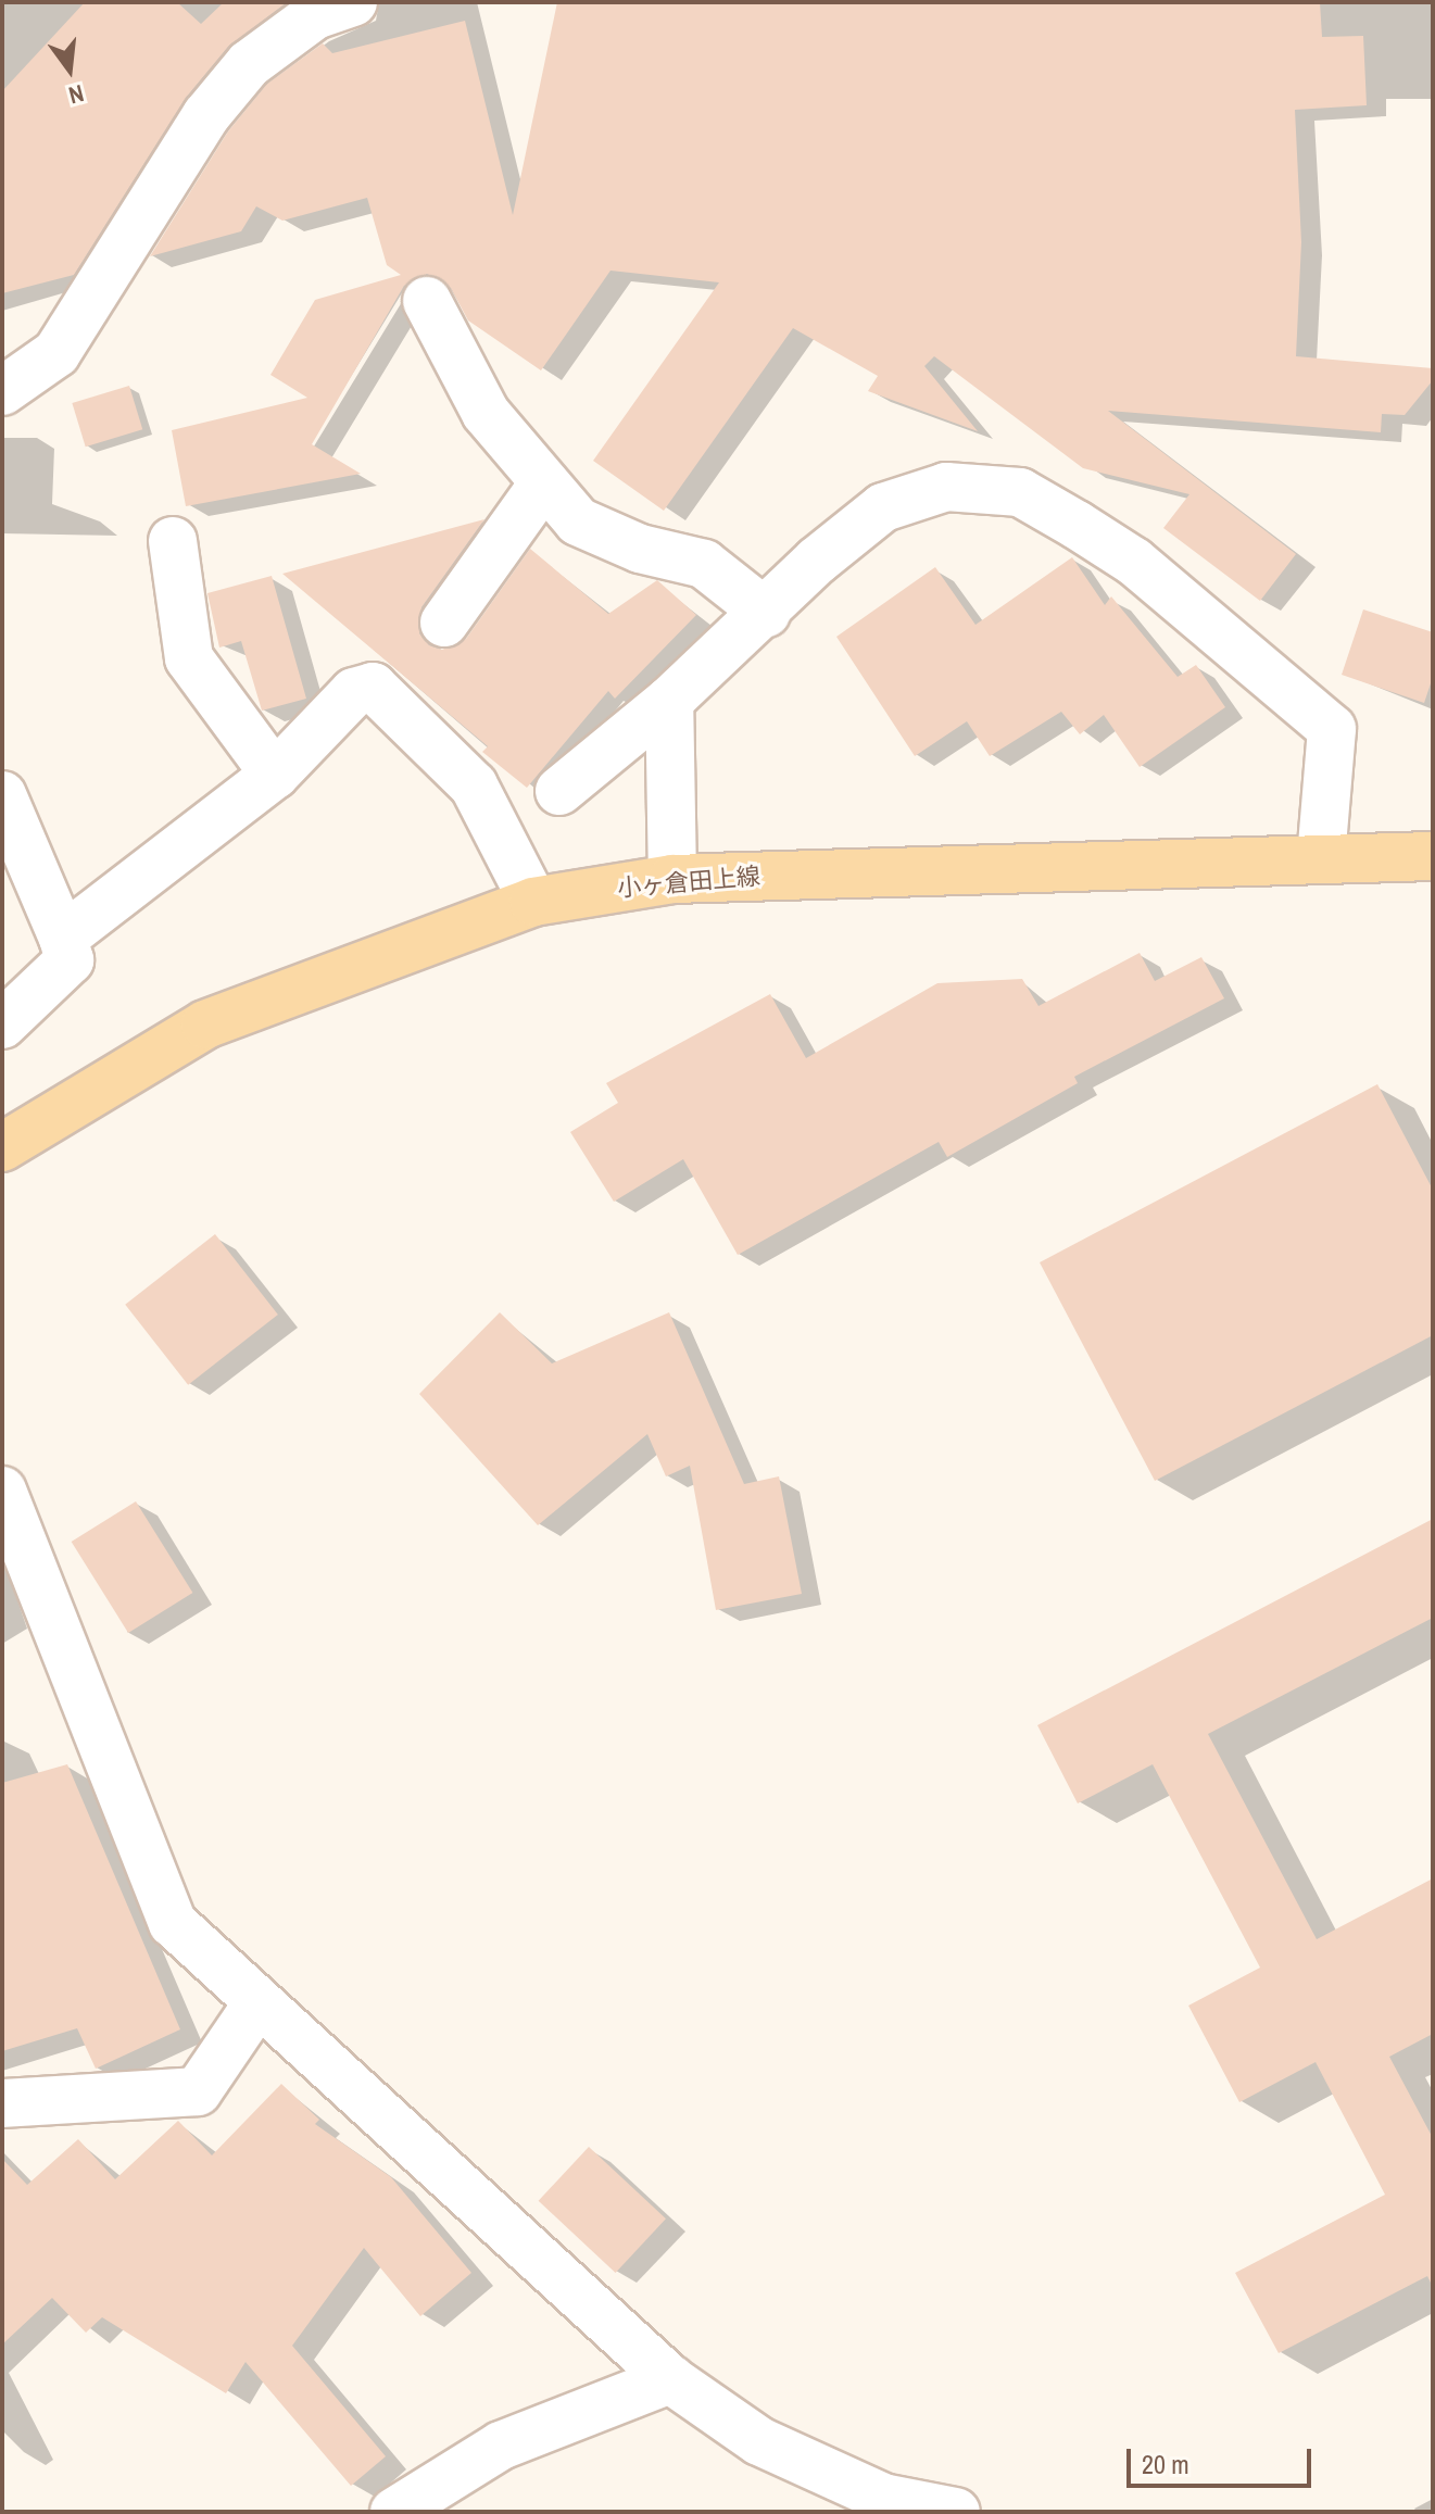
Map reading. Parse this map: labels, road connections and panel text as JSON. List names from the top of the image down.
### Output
{
  "streets": {
    "main road": ["小ヶ倉田上線"]
  },
  "scale_bar": "20 m",
  "north": "bottom"
}
